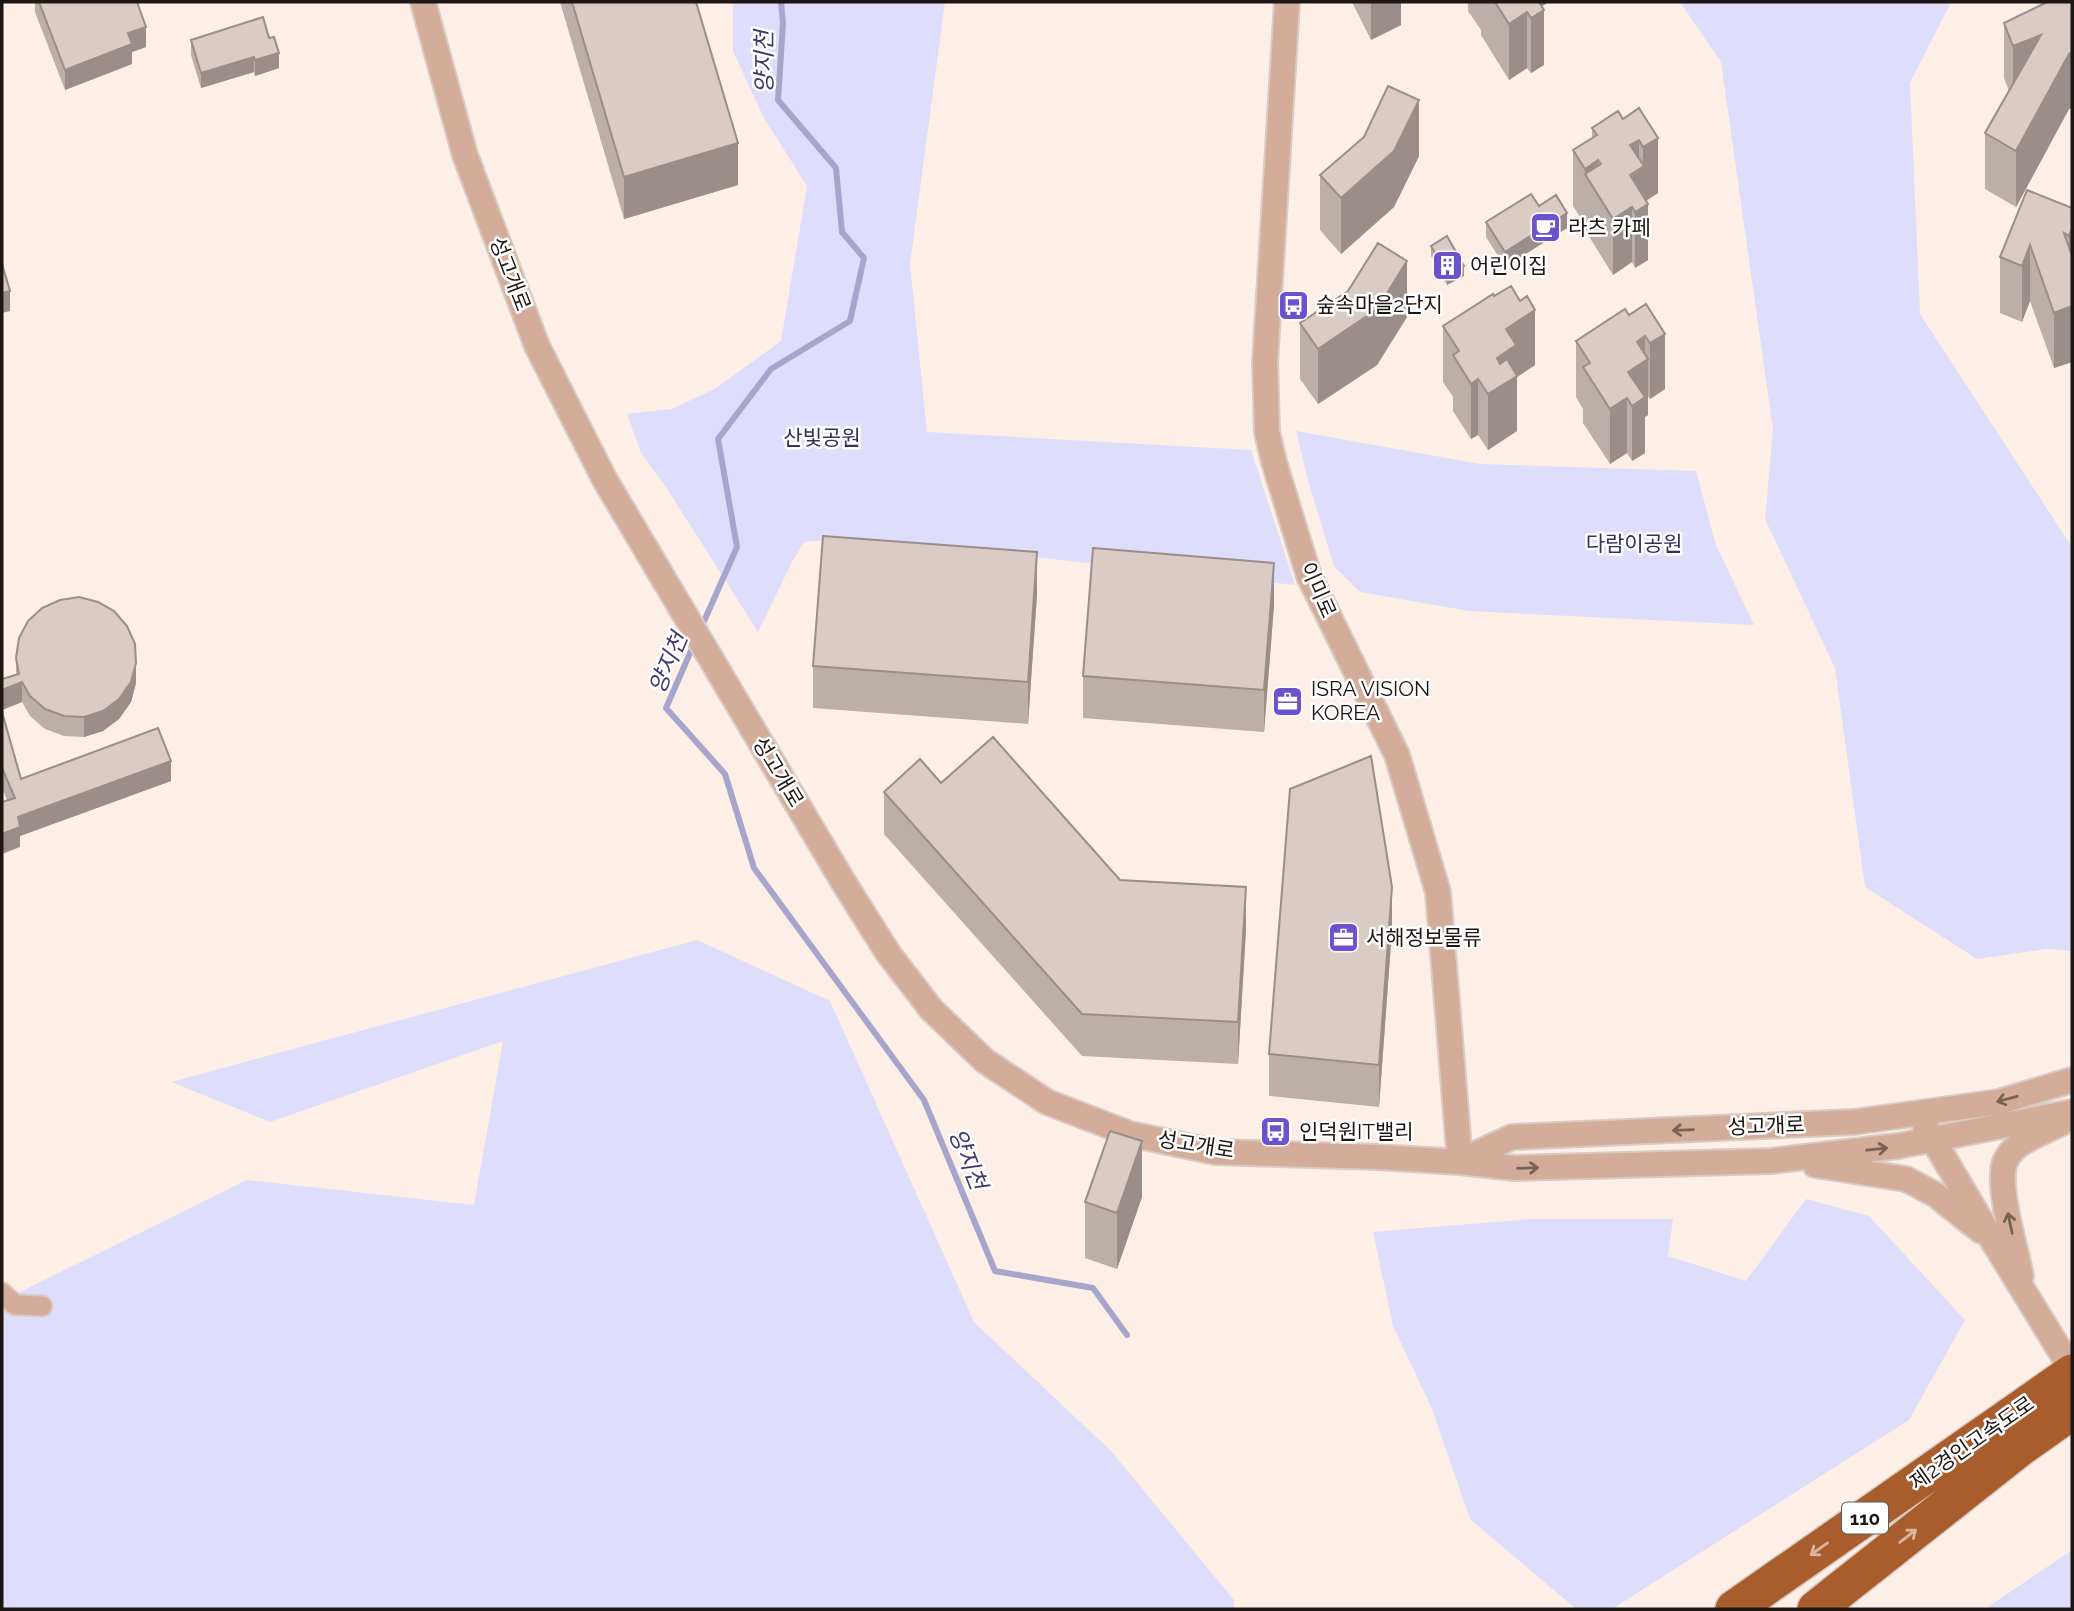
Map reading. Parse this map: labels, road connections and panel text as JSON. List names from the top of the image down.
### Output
{
  "streets": {
    "highway": ["제2경인고속도로", "110"],
    "street": ["성고개로", "이미로"]
  },
  "crossings": [
    ["성고개로", "이미로"]
  ],
  "water": ["양지천"],
  "parks": ["산빛공원", "다람이공원"],
  "places": {
    "cafe": ["라츠 카페"],
    "building": ["어린이집"],
    "bus stop": ["숲속마을2단지", "인덕원IT밸리"],
    "office": ["ISRA VISION KOREA", "서해정보물류"]
  }
}
